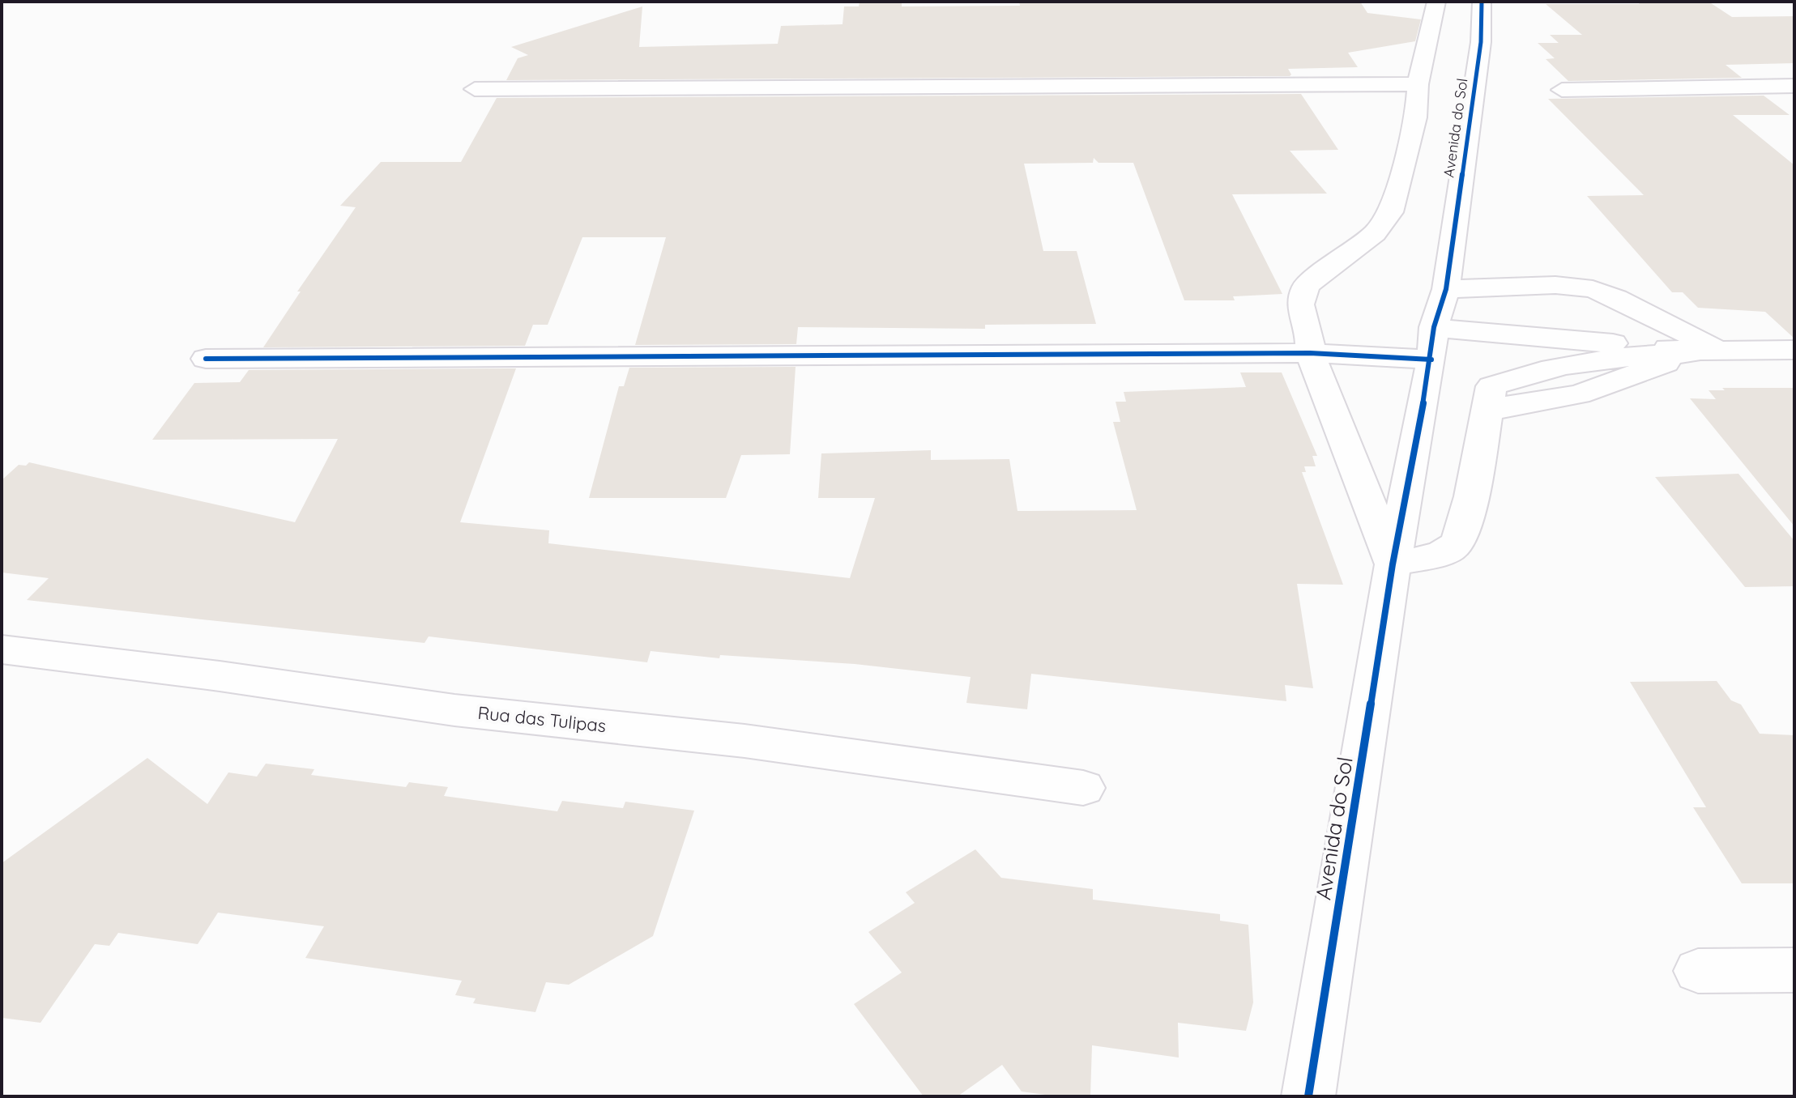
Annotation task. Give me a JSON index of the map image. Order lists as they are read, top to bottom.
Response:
{
  "streets": {
    "street": ["Avenida do Sol", "Rua das Tulipas"]
  }
}
